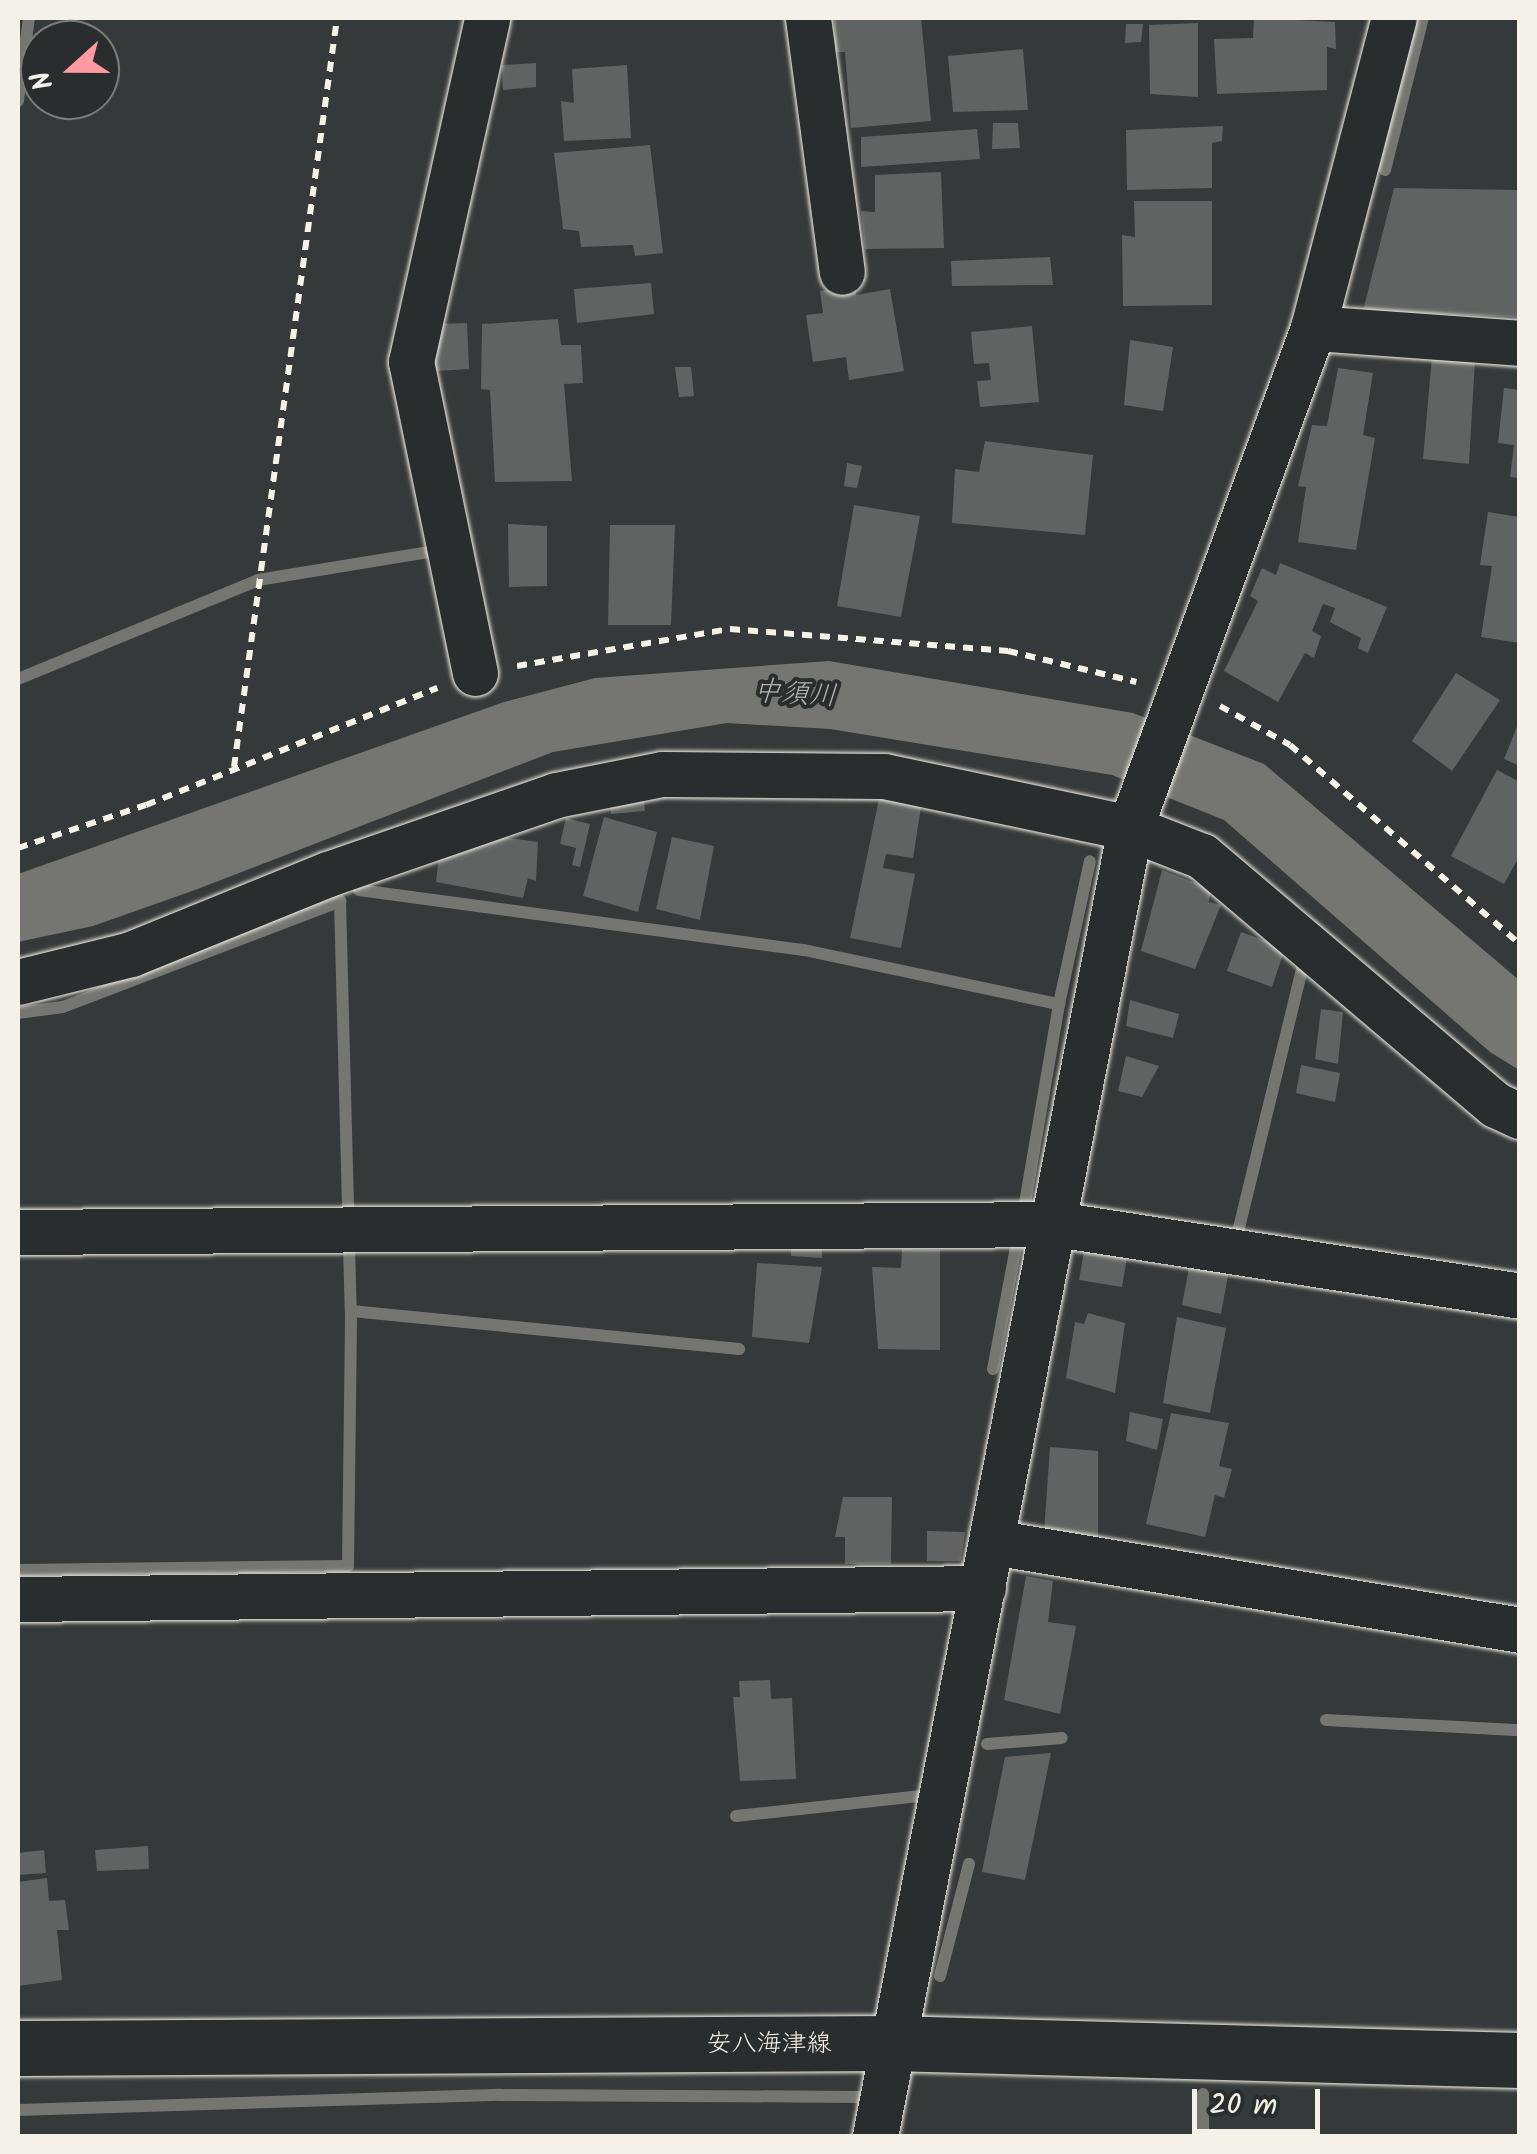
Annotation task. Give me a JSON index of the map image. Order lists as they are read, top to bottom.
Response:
{
  "streets": {
    "main road": ["安八海津線"]
  },
  "water": ["中須川"],
  "scale_bar": "20 m",
  "north": "left"
}
